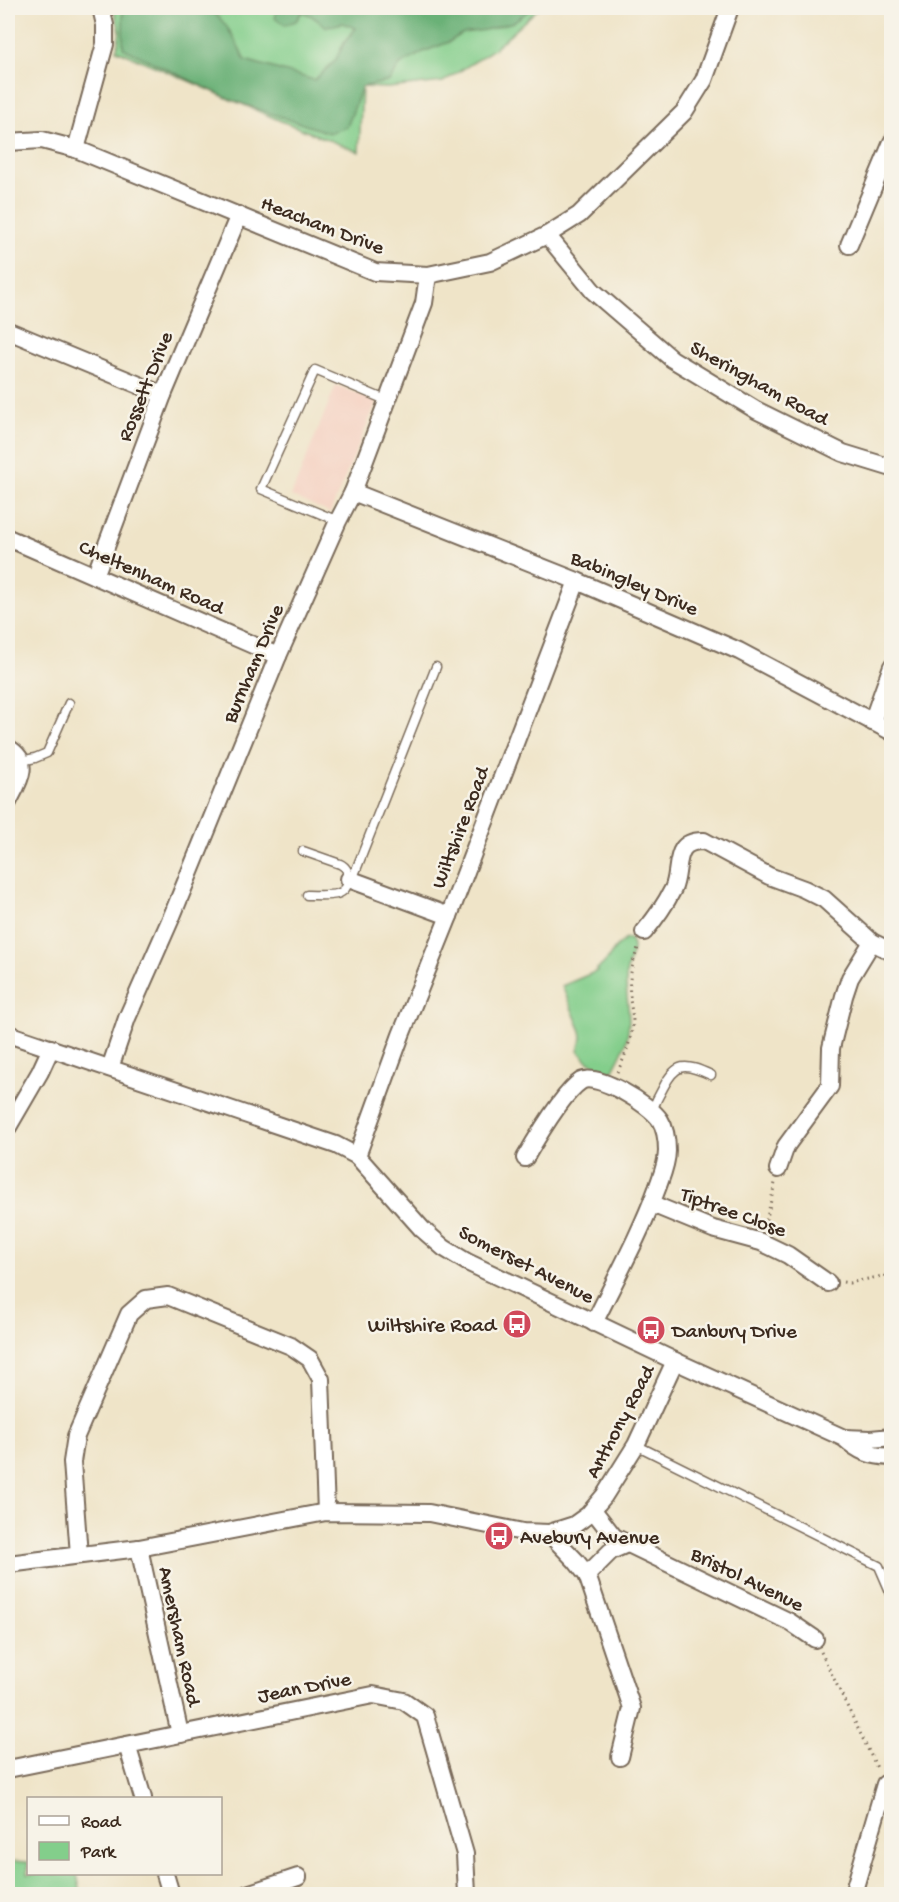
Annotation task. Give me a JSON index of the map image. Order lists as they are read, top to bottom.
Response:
{
  "streets": {
    "street": [
      "Heacham Drive",
      "Sheringham Road",
      "Rossett Drive",
      "Cheltenham Road",
      "Babingley Drive",
      "Burnham Drive",
      "Wiltshire Road",
      "Tiptree Close",
      "Somerset Avenue",
      "Anthony Road",
      "Bristol Avenue",
      "Amersham Road",
      "Jean Drive"
    ]
  },
  "crossings": [
    ["Heacham Drive", "Sheringham Road"],
    ["Heacham Drive", "Rossett Drive"],
    ["Heacham Drive", "Burnham Drive"],
    ["Rossett Drive", "Cheltenham Road"],
    ["Cheltenham Road", "Burnham Drive"],
    ["Babingley Drive", "Burnham Drive"],
    ["Babingley Drive", "Wiltshire Road"],
    ["Burnham Drive", "Somerset Avenue"],
    ["Wiltshire Road", "Somerset Avenue"],
    ["Somerset Avenue", "Anthony Road"],
    ["Anthony Road", "Bristol Avenue"],
    ["Amersham Road", "Jean Drive"]
  ],
  "places": {
    "bus stop": ["Wiltshire Road", "Danbury Drive", "Avebury Avenue"]
  },
  "legend": ["Road", "Park"]
}
